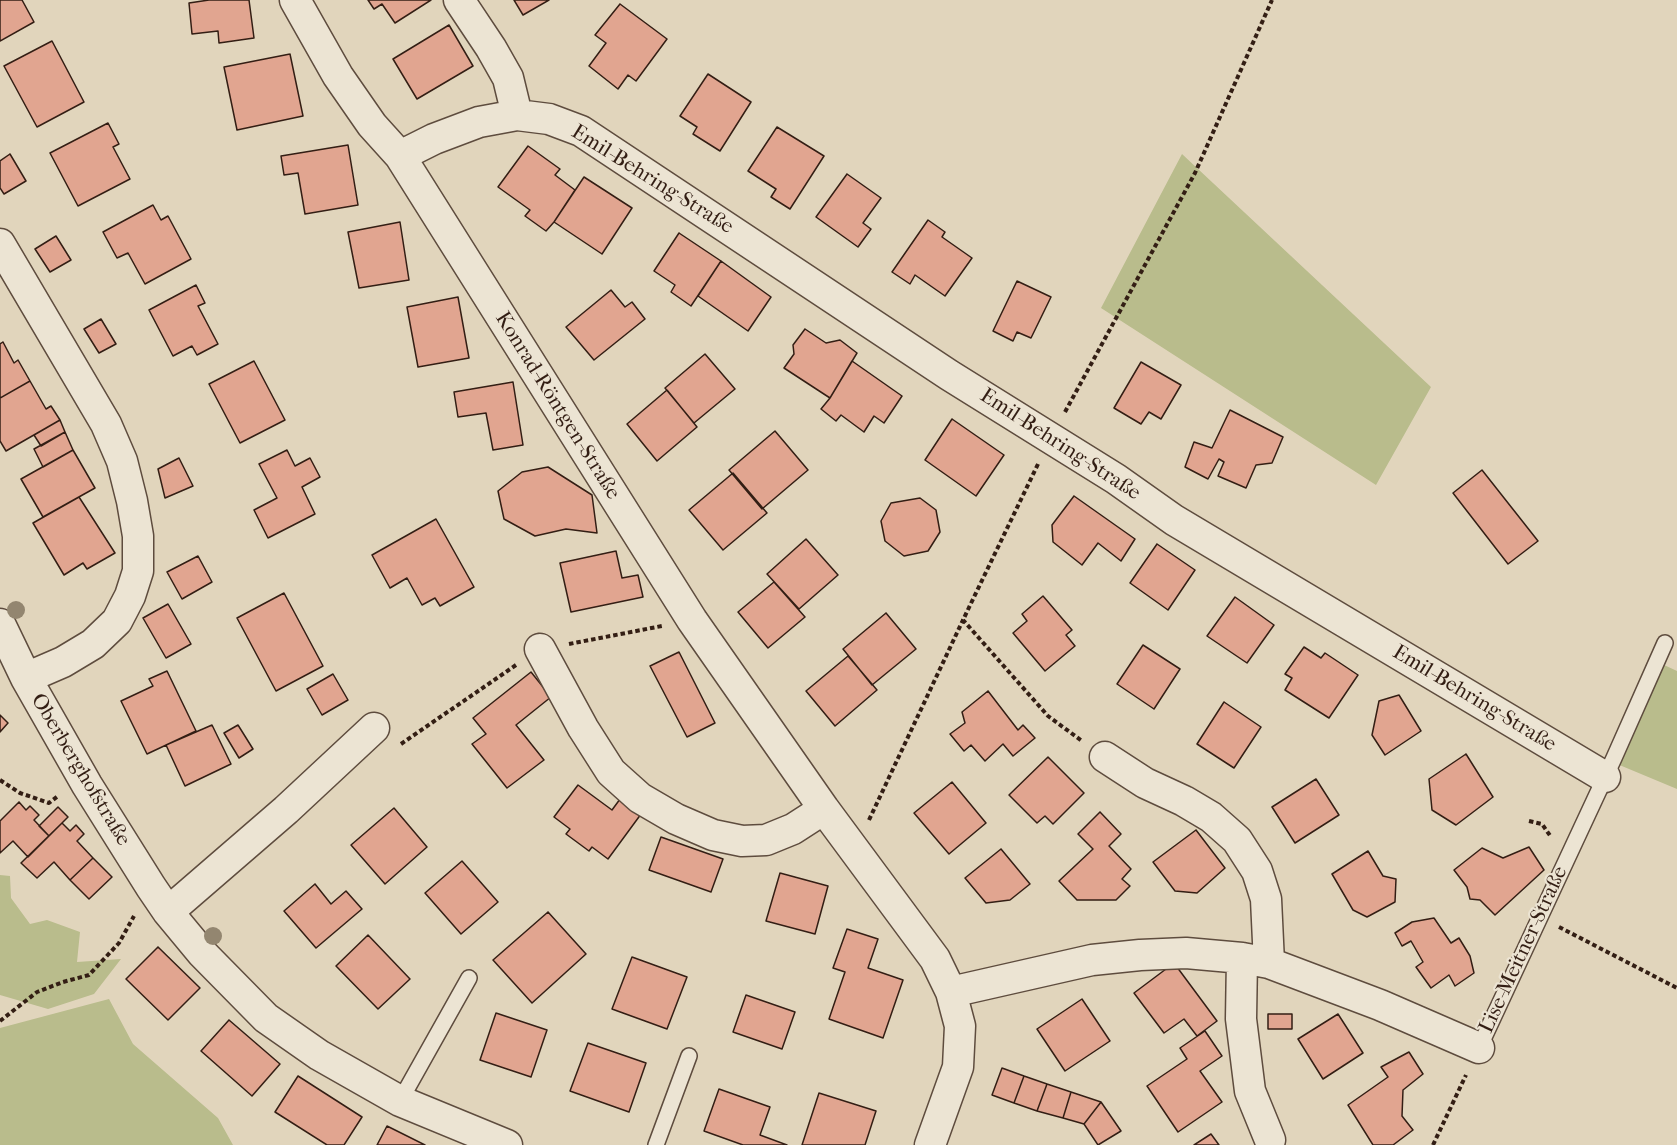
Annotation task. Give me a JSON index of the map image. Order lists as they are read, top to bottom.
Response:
{
  "streets": {
    "street": [
      "Emil-Behring-Straße",
      "Konrad-Röntgen-Straße",
      "Oberberghofstraße",
      "Lise-Meitner-Straße"
    ]
  },
  "crossings": [
    ["Emil-Behring-Straße", "Konrad-Röntgen-Straße"],
    ["Emil-Behring-Straße", "Lise-Meitner-Straße"],
    ["Konrad-Röntgen-Straße", "Lise-Meitner-Straße"]
  ]
}
